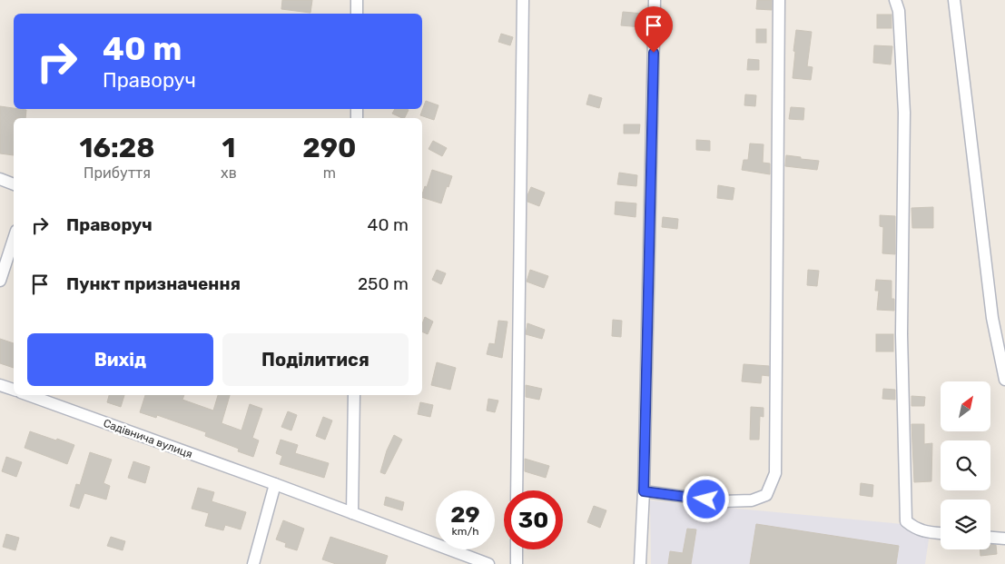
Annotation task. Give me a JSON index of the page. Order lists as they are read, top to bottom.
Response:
{
  "streets": {
    "street": ["Садівнича вулиця"]
  },
  "north": "top right",
  "page": {
    "turn": ["40 m", "Праворуч"],
    "eta": [
      "16:28",
      "Прибуття",
      "1",
      "хв",
      "290",
      "m"
    ],
    "list": [
      {
        "name": "Праворуч",
        "value": "40 m"
      },
      {
        "name": "Пункт призначення",
        "value": "250 m"
      }
    ],
    "buttons": ["Вихід", "Поділитися"],
    "speed": "29 km/h",
    "limit": "30"
  }
}
